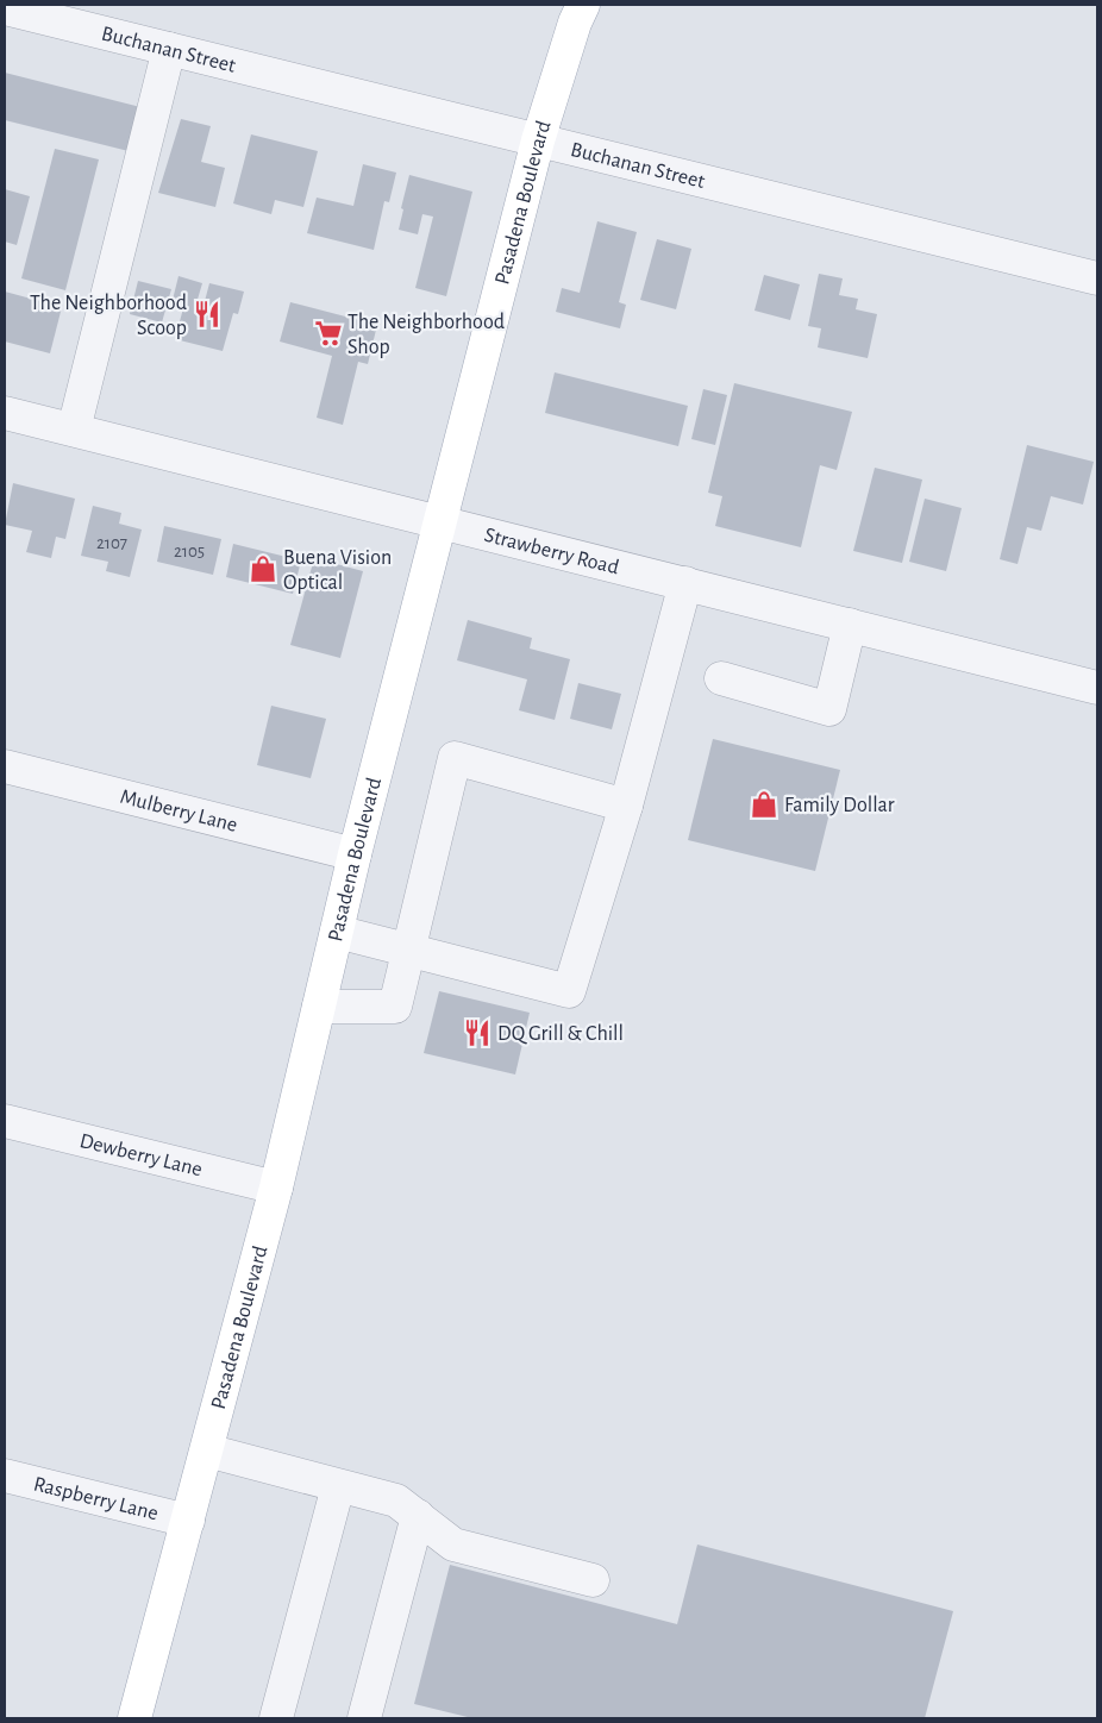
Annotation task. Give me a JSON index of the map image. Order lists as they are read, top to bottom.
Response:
{
  "streets": {
    "main road": ["Pasadena Boulevard"],
    "street": [
      "Buchanan Street",
      "Strawberry Road",
      "Mulberry Lane",
      "Dewberry Lane",
      "Raspberry Lane"
    ]
  },
  "crossings": [
    ["Buchanan Street", "Pasadena Boulevard"],
    ["Pasadena Boulevard", "Strawberry Road"],
    ["Pasadena Boulevard", "Mulberry Lane"],
    ["Pasadena Boulevard", "Dewberry Lane"],
    ["Pasadena Boulevard", "Raspberry Lane"]
  ],
  "places": {
    "restaurant": ["The Neighborhood Scoop", "DQ Grill & Chill"],
    "supermarket": ["The Neighborhood Shop"],
    "shop": ["Buena Vision Optical", "Family Dollar"]
  },
  "house_numbers": ["2107", "2105"]
}
